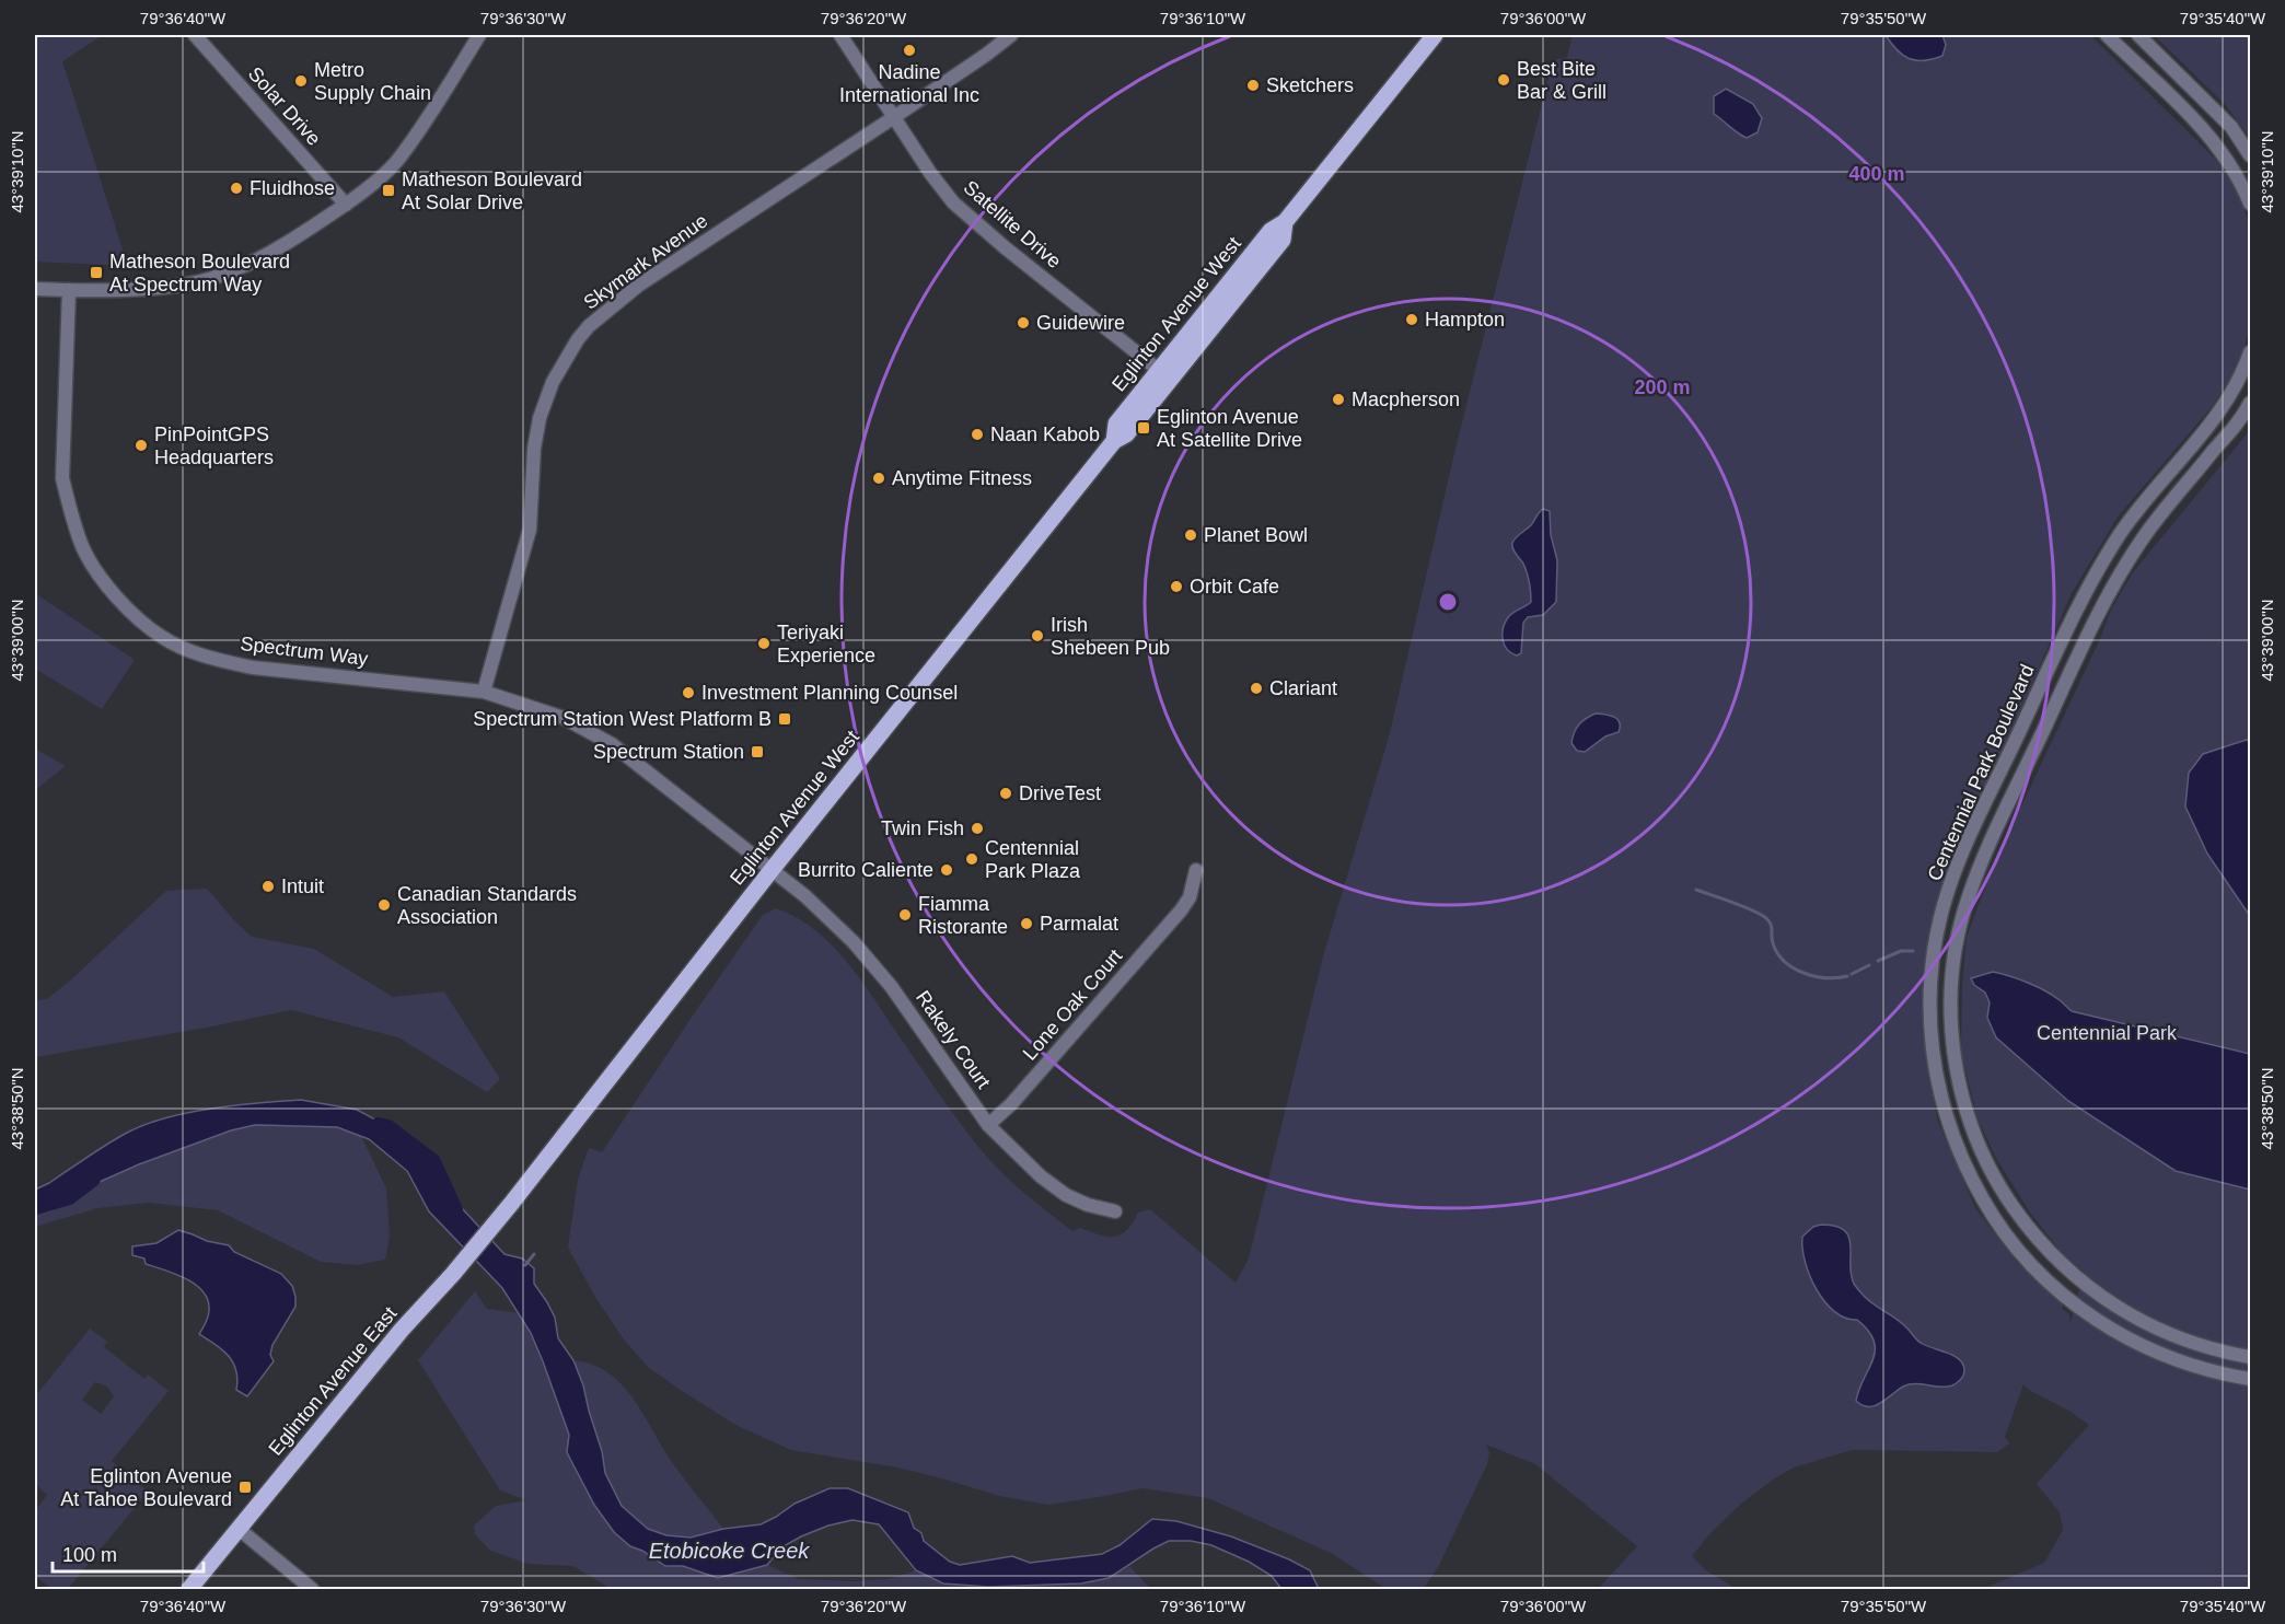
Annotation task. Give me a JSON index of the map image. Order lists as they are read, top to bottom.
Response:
{
  "streets": {
    "main road": ["Eglinton Avenue West", "Eglinton Avenue East"],
    "street": [
      "Solar Drive",
      "Satellite Drive",
      "Skymark Avenue",
      "Spectrum Way",
      "Centennial Park Boulevard",
      "Lone Oak Court",
      "Rakely Court"
    ]
  },
  "crossings": [
    ["Satellite Drive", "Skymark Avenue"],
    ["Satellite Drive", "Eglinton Avenue West"],
    ["Skymark Avenue", "Spectrum Way"],
    ["Eglinton Avenue West", "Spectrum Way"],
    ["Eglinton Avenue West", "Rakely Court"],
    ["Eglinton Avenue West", "Eglinton Avenue East"],
    ["Spectrum Way", "Rakely Court"],
    ["Lone Oak Court", "Rakely Court"]
  ],
  "water": ["Etobicoke Creek"],
  "parks": ["Centennial Park"],
  "places": {
    "other": [
      "Nadine International Inc",
      "Best Bite Bar & Grill",
      "Metro Supply Chain",
      "Sketchers",
      "Fluidhose",
      "Hampton",
      "Guidewire",
      "Macpherson",
      "Naan Kabob",
      "PinPointGPS Headquarters",
      "Anytime Fitness",
      "Planet Bowl",
      "Orbit Cafe",
      "Irish Shebeen Pub",
      "Teriyaki Experience",
      "Clariant",
      "Investment Planning Counsel",
      "DriveTest",
      "Twin Fish",
      "Centennial Park Plaza",
      "Burrito Caliente",
      "Intuit",
      "Canadian Standards Association",
      "Fiamma Ristorante",
      "Parmalat"
    ],
    "transit": [
      "Matheson Boulevard At Solar Drive",
      "Matheson Boulevard At Spectrum Way",
      "Eglinton Avenue At Satellite Drive",
      "Spectrum Station West Platform B",
      "Spectrum Station",
      "Eglinton Avenue At Tahoe Boulevard"
    ]
  },
  "scale_bar": "100 m",
  "coordinates": [
    "79°36'40\"W",
    "79°36'30\"W",
    "79°36'20\"W",
    "79°36'10\"W",
    "79°36'00\"W",
    "79°35'50\"W",
    "79°35'40\"W",
    "43°39'10\"N",
    "43°39'00\"N",
    "43°38'50\"N"
  ],
  "rings": ["400 m", "200 m"]
}
